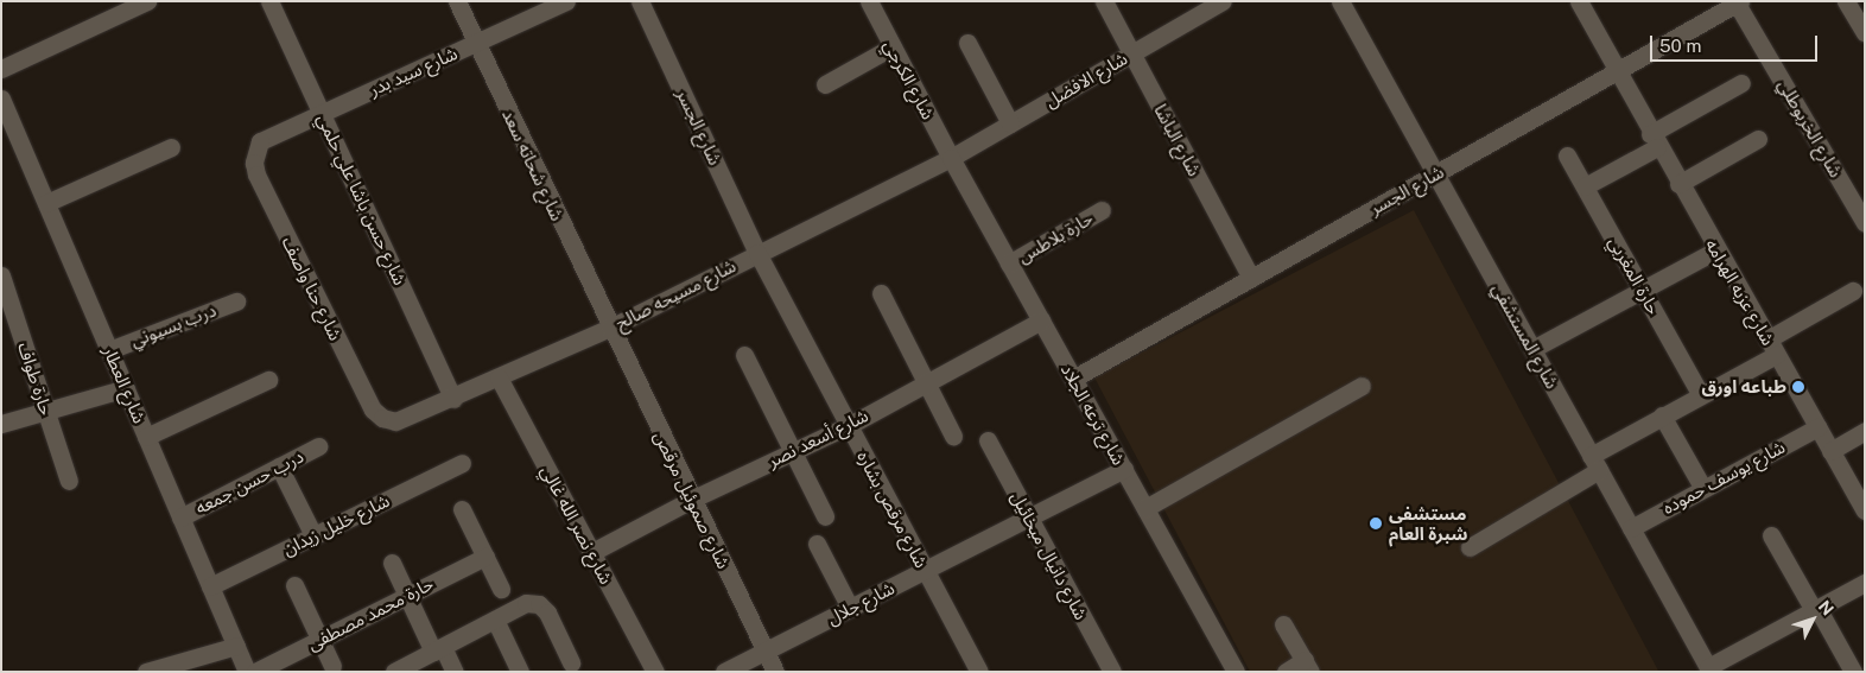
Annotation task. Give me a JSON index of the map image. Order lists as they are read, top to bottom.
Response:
{
  "streets": {
    "street": [
      "شارع سيد بدر",
      "شارع الكرجي",
      "شارع الافضل",
      "شارع الجسر",
      "شارع الخربوطلي",
      "شارع الباشا",
      "شارع شحاته سعد",
      "شارع حسن باشا علي حلمي",
      "حارة بلاطس",
      "حارة المغربي",
      "شارع حنا واصف",
      "شارع عزبه الهرامه",
      "شارع مسيحه صالح",
      "درب بسيوني",
      "شارع المستشفي",
      "حارة طواف",
      "شارع العطار",
      "شارع ترعه الجلاد",
      "شارع أسعد نصر",
      "شارع يوسف حموده",
      "درب حسن جمعه",
      "شارع صموئيل مرقص",
      "شارع مرقص بشاره",
      "شارع خليل زيدان",
      "شارع نصر الله غالي",
      "شارع دانيال ميخائيل",
      "شارع جلال",
      "حارة محمد مصطفى"
    ]
  },
  "crossings": [
    ["شارع سيد بدر", "شارع شحاته سعد"],
    ["شارع سيد بدر", "شارع حسن باشا علي حلمي"],
    ["شارع سيد بدر", "شارع حنا واصف"],
    ["شارع الكرجي", "شارع الافضل"],
    ["شارع الكرجي", "شارع مسيحه صالح"],
    ["شارع الكرجي", "شارع ترعه الجلاد"],
    ["شارع الافضل", "شارع الباشا"],
    ["شارع الافضل", "شارع مسيحه صالح"],
    ["شارع الافضل", "شارع ترعه الجلاد"],
    ["شارع الجسر", "شارع الخربوطلي"],
    ["شارع الجسر", "شارع الباشا"],
    ["شارع الجسر", "شارع عزبه الهرامه"],
    ["شارع الجسر", "شارع مسيحه صالح"],
    ["شارع الجسر", "شارع المستشفي"],
    ["شارع الجسر", "شارع ترعه الجلاد"],
    ["شارع الجسر", "شارع مرقص بشاره"],
    ["شارع شحاته سعد", "شارع مسيحه صالح"],
    ["شارع شحاته سعد", "شارع صموئيل مرقص"],
    ["شارع حسن باشا علي حلمي", "شارع مسيحه صالح"],
    ["حارة بلاطس", "شارع ترعه الجلاد"],
    ["شارع حنا واصف", "شارع مسيحه صالح"],
    ["شارع عزبه الهرامه", "شارع يوسف حموده"],
    ["شارع مسيحه صالح", "شارع ترعه الجلاد"],
    ["شارع مسيحه صالح", "شارع صموئيل مرقص"],
    ["شارع مسيحه صالح", "شارع مرقص بشاره"],
    ["شارع مسيحه صالح", "شارع نصر الله غالي"],
    ["درب بسيوني", "شارع العطار"],
    ["شارع المستشفي", "شارع يوسف حموده"],
    ["شارع العطار", "درب حسن جمعه"],
    ["شارع العطار", "شارع خليل زيدان"],
    ["شارع ترعه الجلاد", "شارع أسعد نصر"],
    ["شارع ترعه الجلاد", "شارع جلال"],
    ["شارع أسعد نصر", "شارع صموئيل مرقص"],
    ["شارع أسعد نصر", "شارع مرقص بشاره"],
    ["شارع أسعد نصر", "شارع نصر الله غالي"],
    ["شارع صموئيل مرقص", "شارع جلال"],
    ["شارع مرقص بشاره", "شارع جلال"],
    ["شارع دانيال ميخائيل", "شارع جلال"]
  ],
  "places": ["طباعه اورق", "مستشفى شبرة العام"],
  "scale_bar": "50 m",
  "north": "top right"
}
